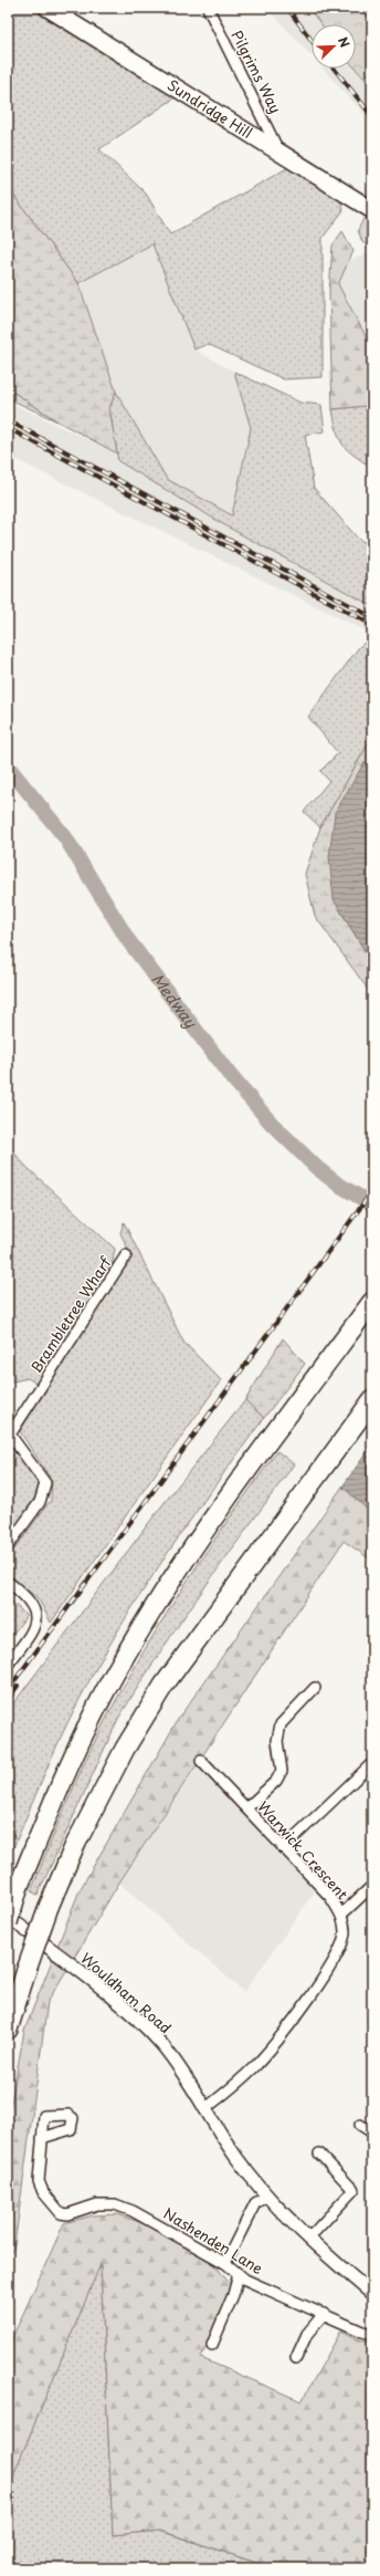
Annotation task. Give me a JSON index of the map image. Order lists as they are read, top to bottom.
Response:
{
  "streets": {
    "highway": ["Sundridge Hill"],
    "street": [
      "Pilgrims Way",
      "Brambletree Wharf",
      "Warwick Crescent",
      "Wouldham Road",
      "Nashenden Lane"
    ]
  },
  "crossings": [
    ["Pilgrims Way", "Sundridge Hill"],
    ["Warwick Crescent", "Wouldham Road"]
  ],
  "water": ["Medway"],
  "north": "top right"
}
